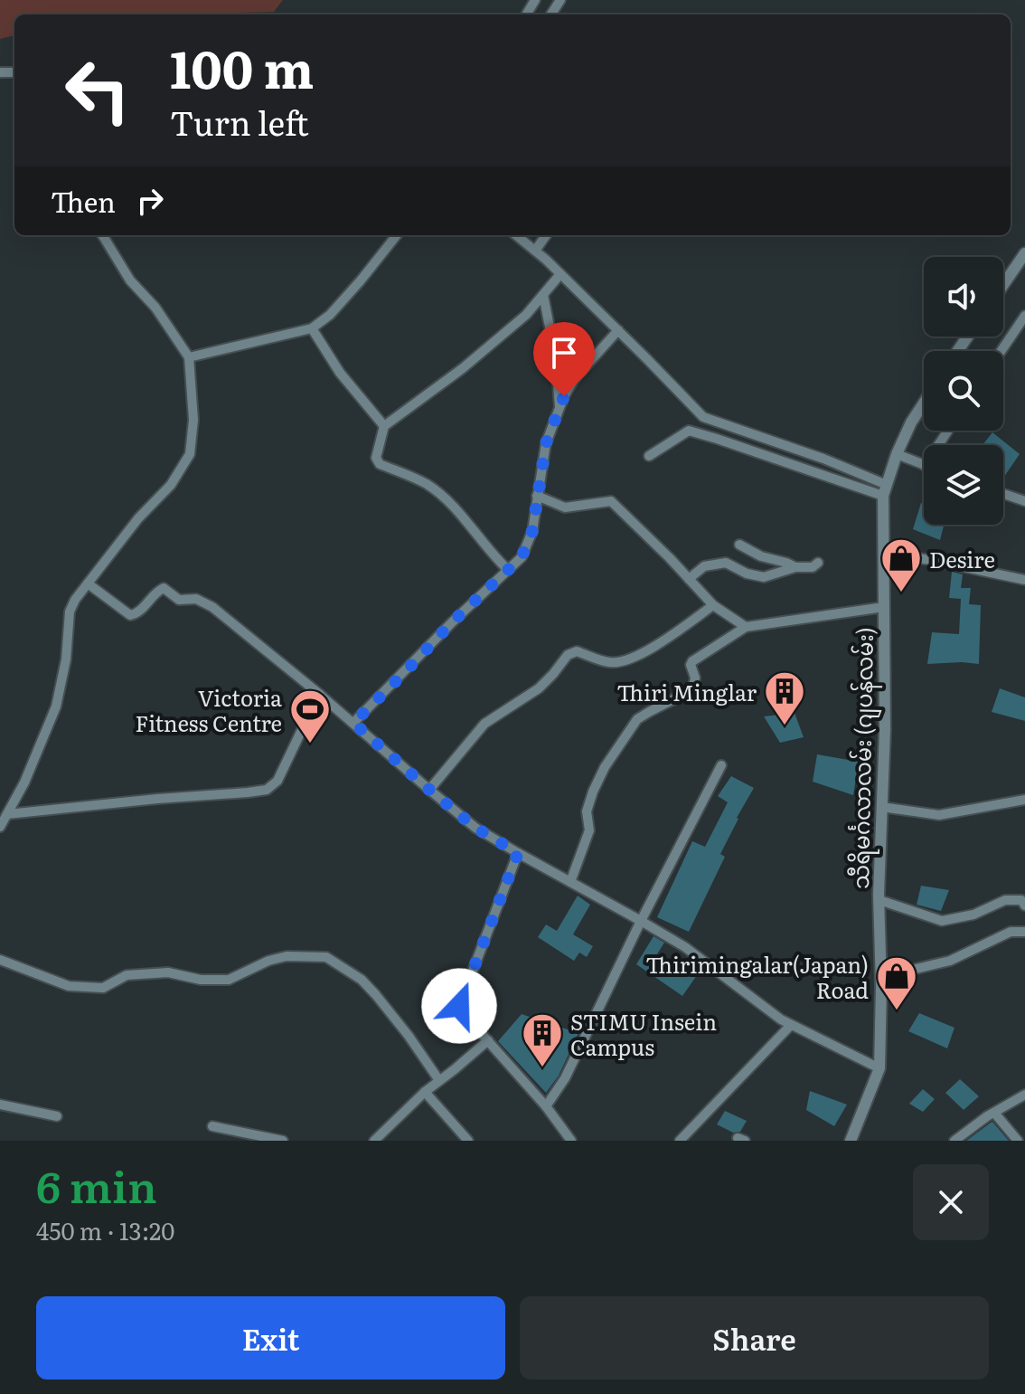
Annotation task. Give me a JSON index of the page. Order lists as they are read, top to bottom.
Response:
{
  "streets": {
    "street": ["သီရိမင်္ဂလာလမ်း (ဂျပန်လမ်း)"]
  },
  "places": {
    "shop": ["Desire", "Thirimingalar(Japan) Road"],
    "building": ["Thiri Minglar", "STIMU Insein Campus"],
    "sports": ["Victoria Fitness Centre"]
  },
  "page": {
    "turn": ["100 m", "Turn left"],
    "then": "Then",
    "heading": ["6 min", "450 m · 13:20"],
    "buttons": ["Exit", "Share"]
  }
}
